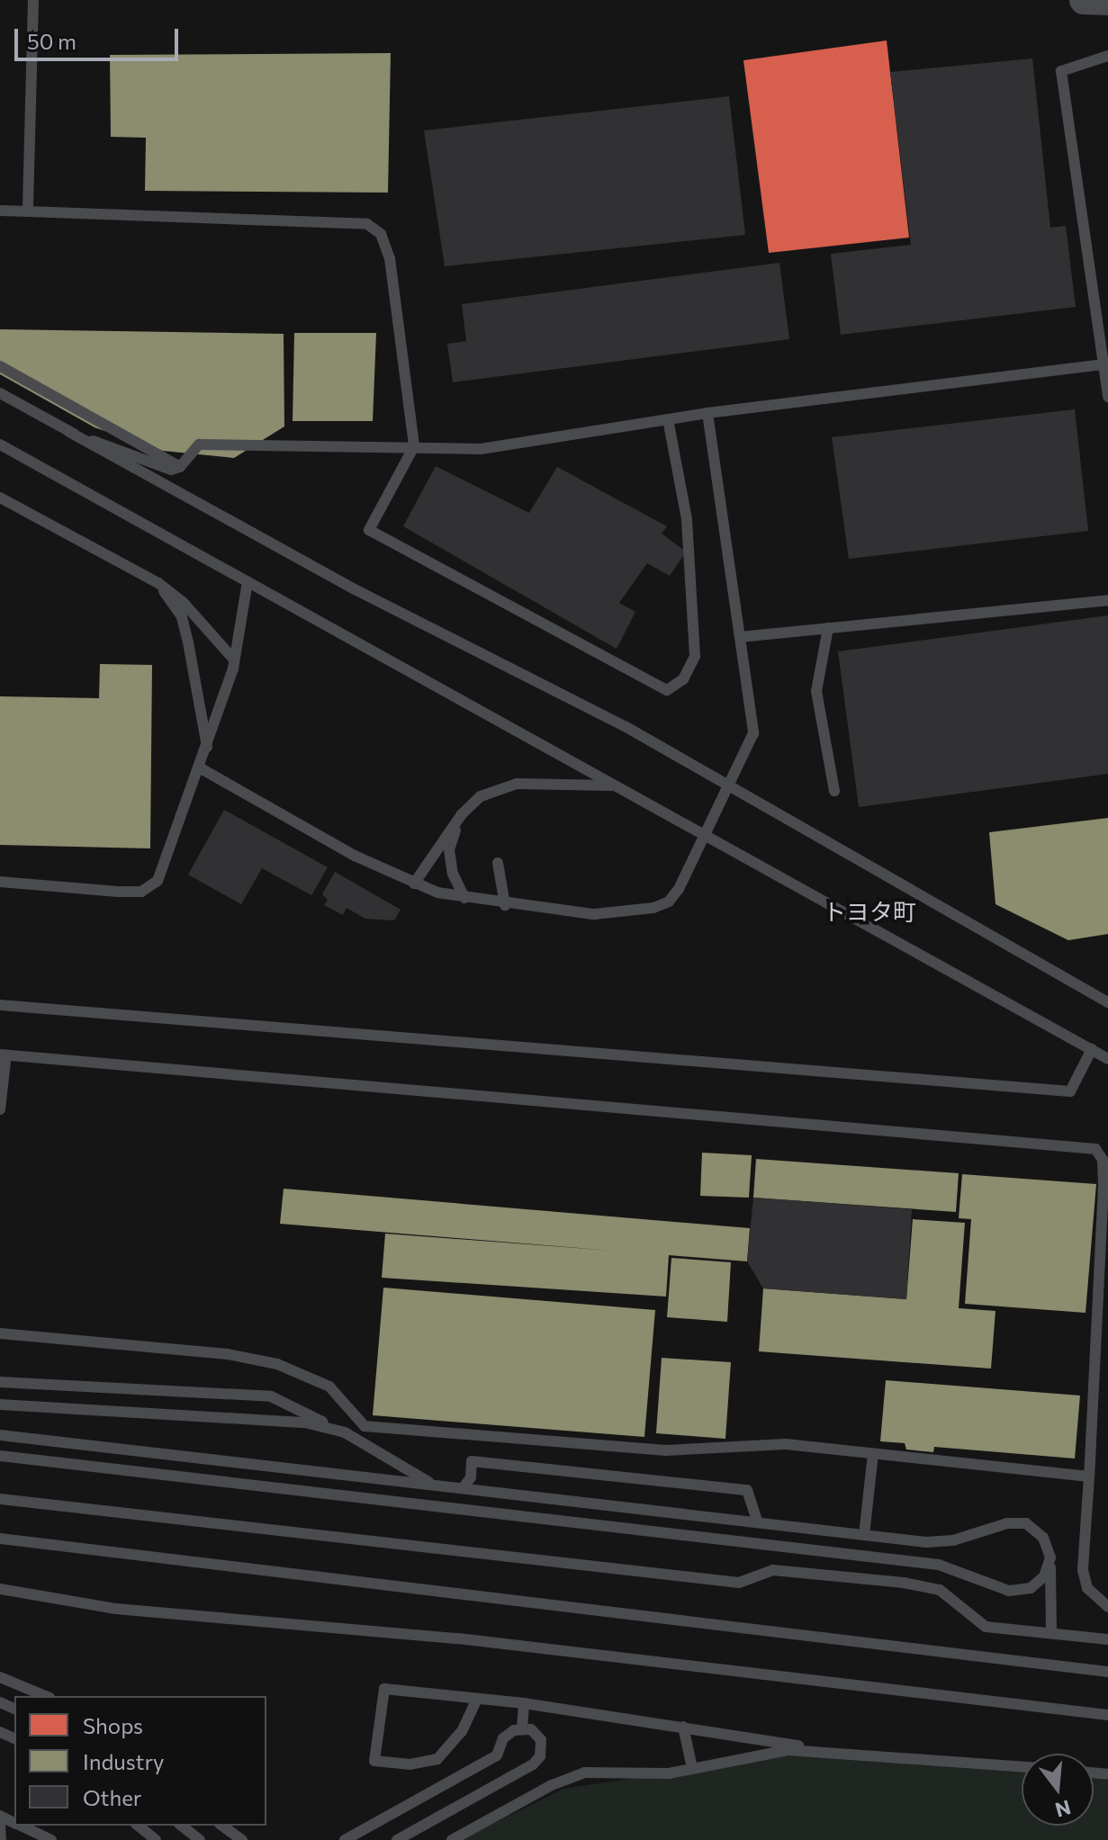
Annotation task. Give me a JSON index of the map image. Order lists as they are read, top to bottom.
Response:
{
  "districts": ["トヨタ町"],
  "legend": ["Shops", "Industry", "Other"],
  "scale_bar": "50 m",
  "north": "bottom"
}
